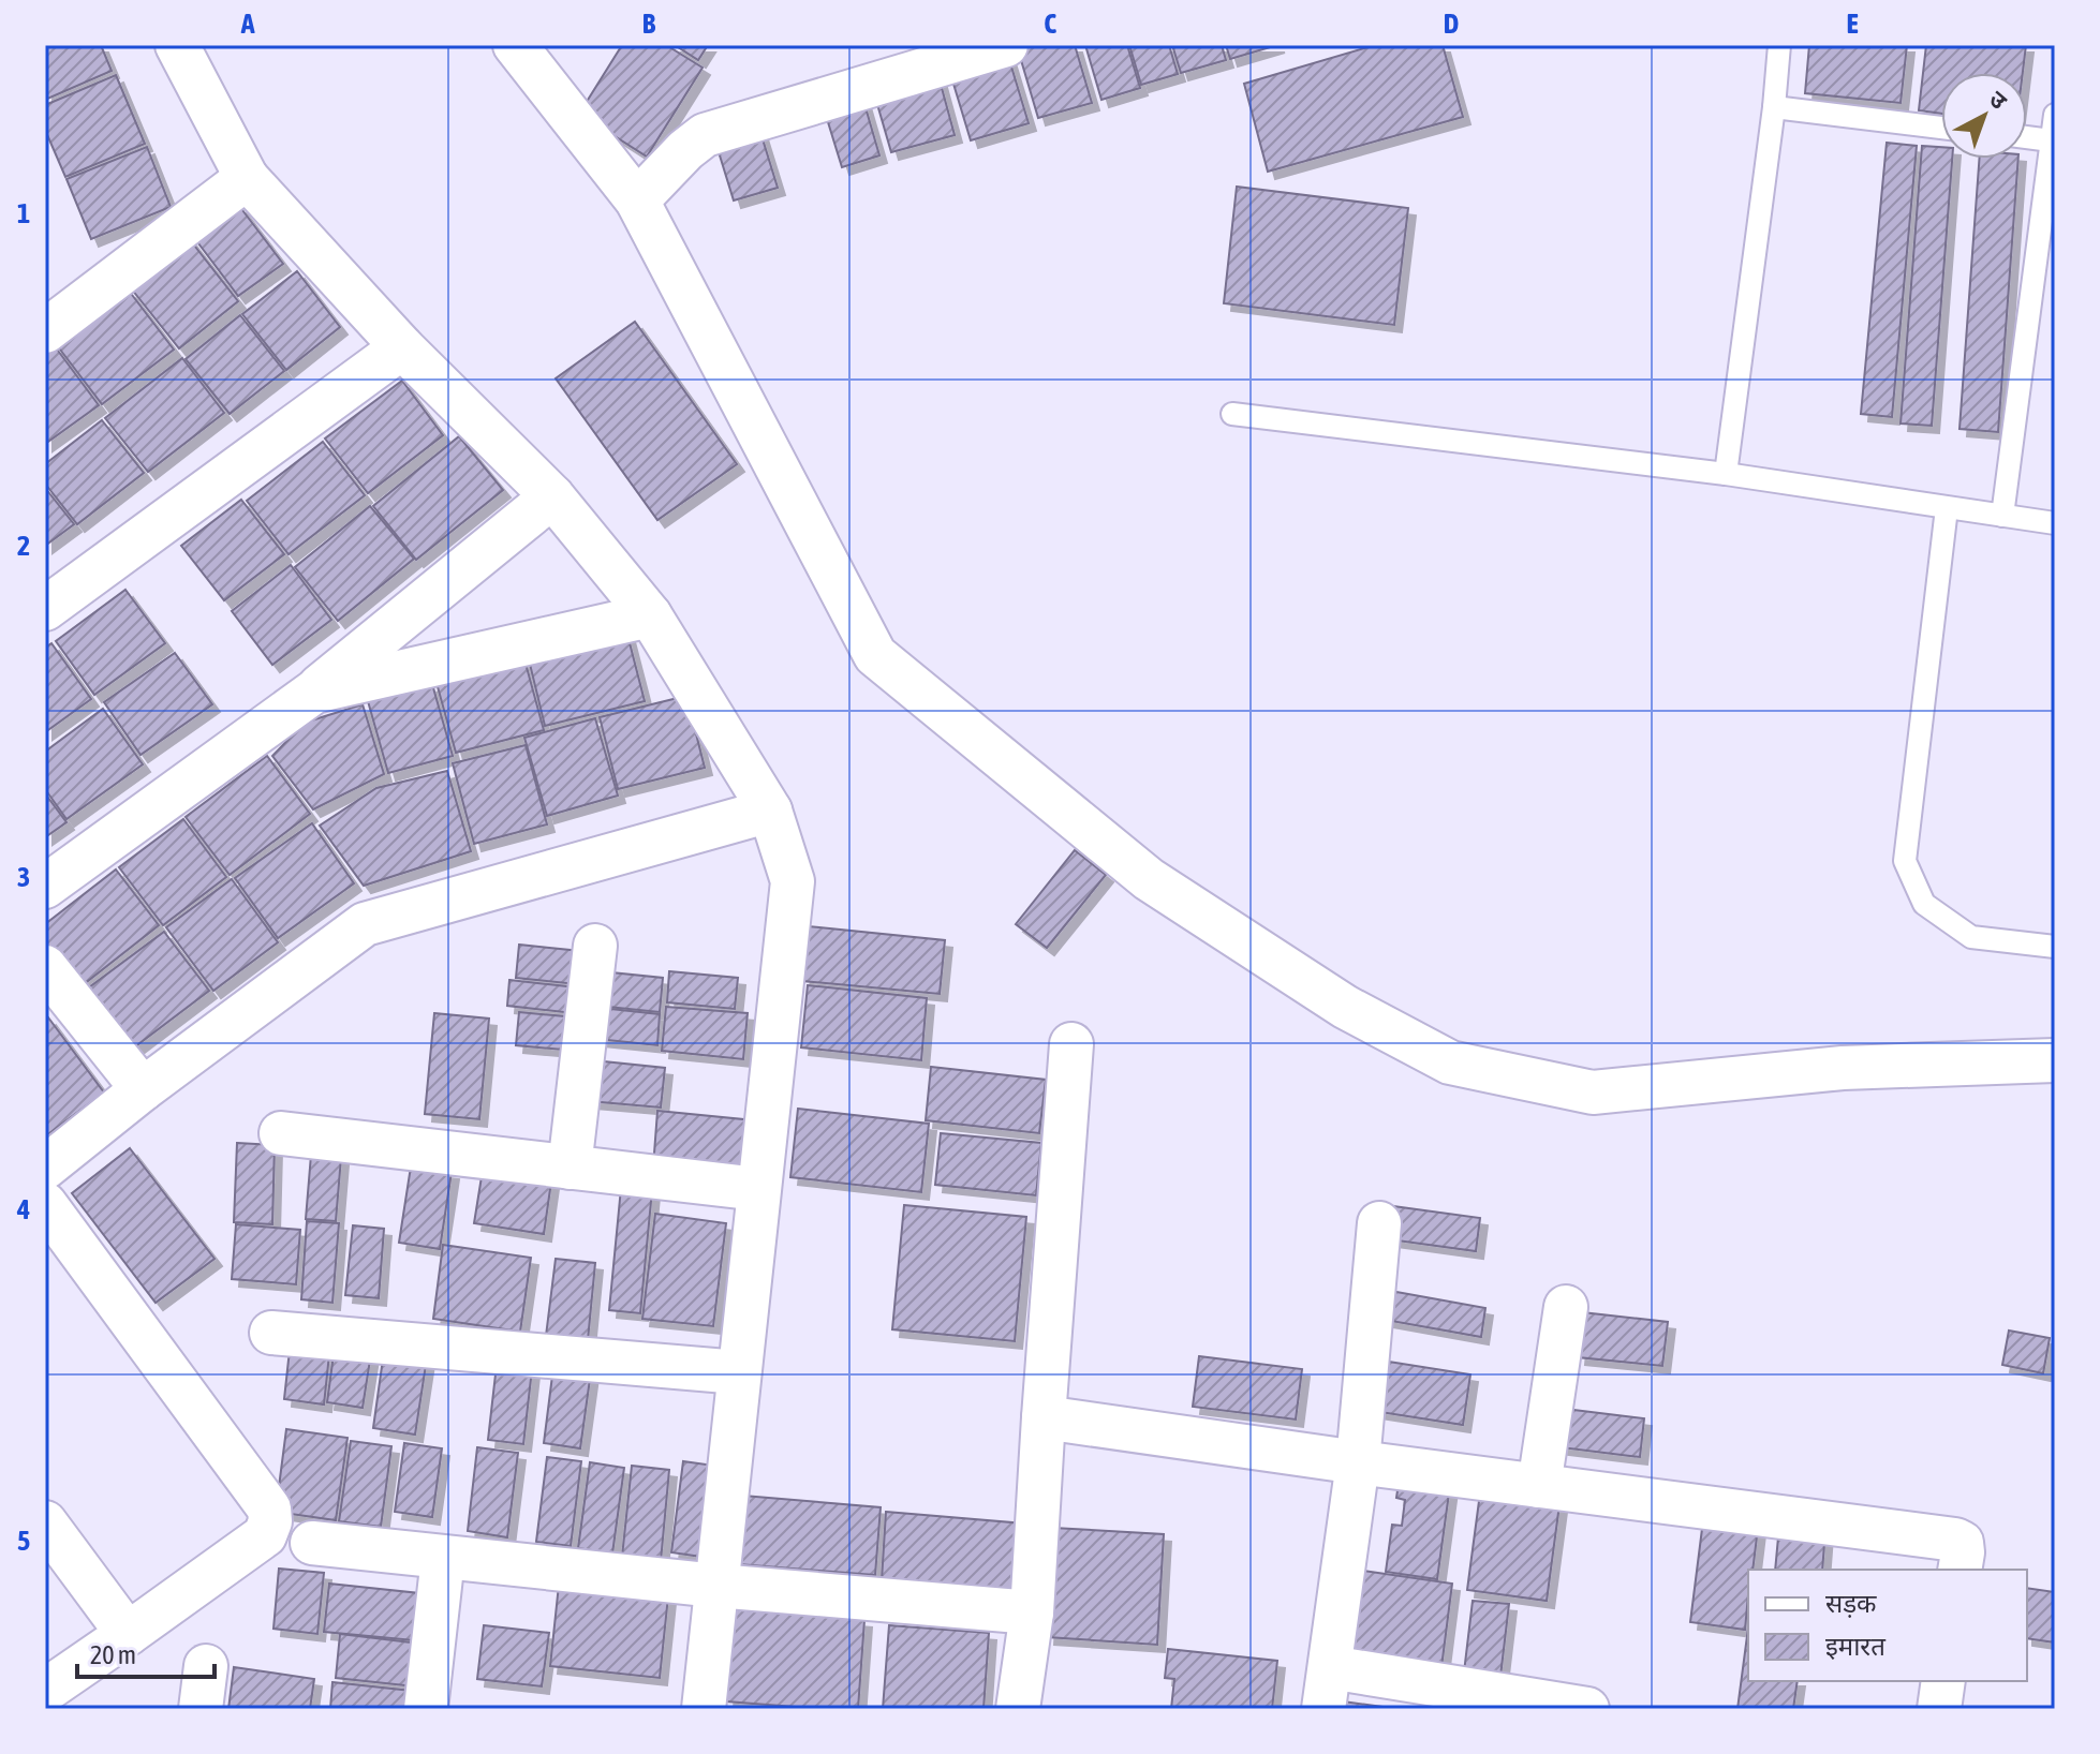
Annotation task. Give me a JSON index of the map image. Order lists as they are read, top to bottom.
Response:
{
  "legend": ["सड़क", "इमारत"],
  "scale_bar": "20 m",
  "north": "top right",
  "grid": {
    "columns": [
      "A",
      "B",
      "C",
      "D",
      "E"
    ],
    "rows": [
      "1",
      "2",
      "3",
      "4",
      "5"
    ]
  }
}
